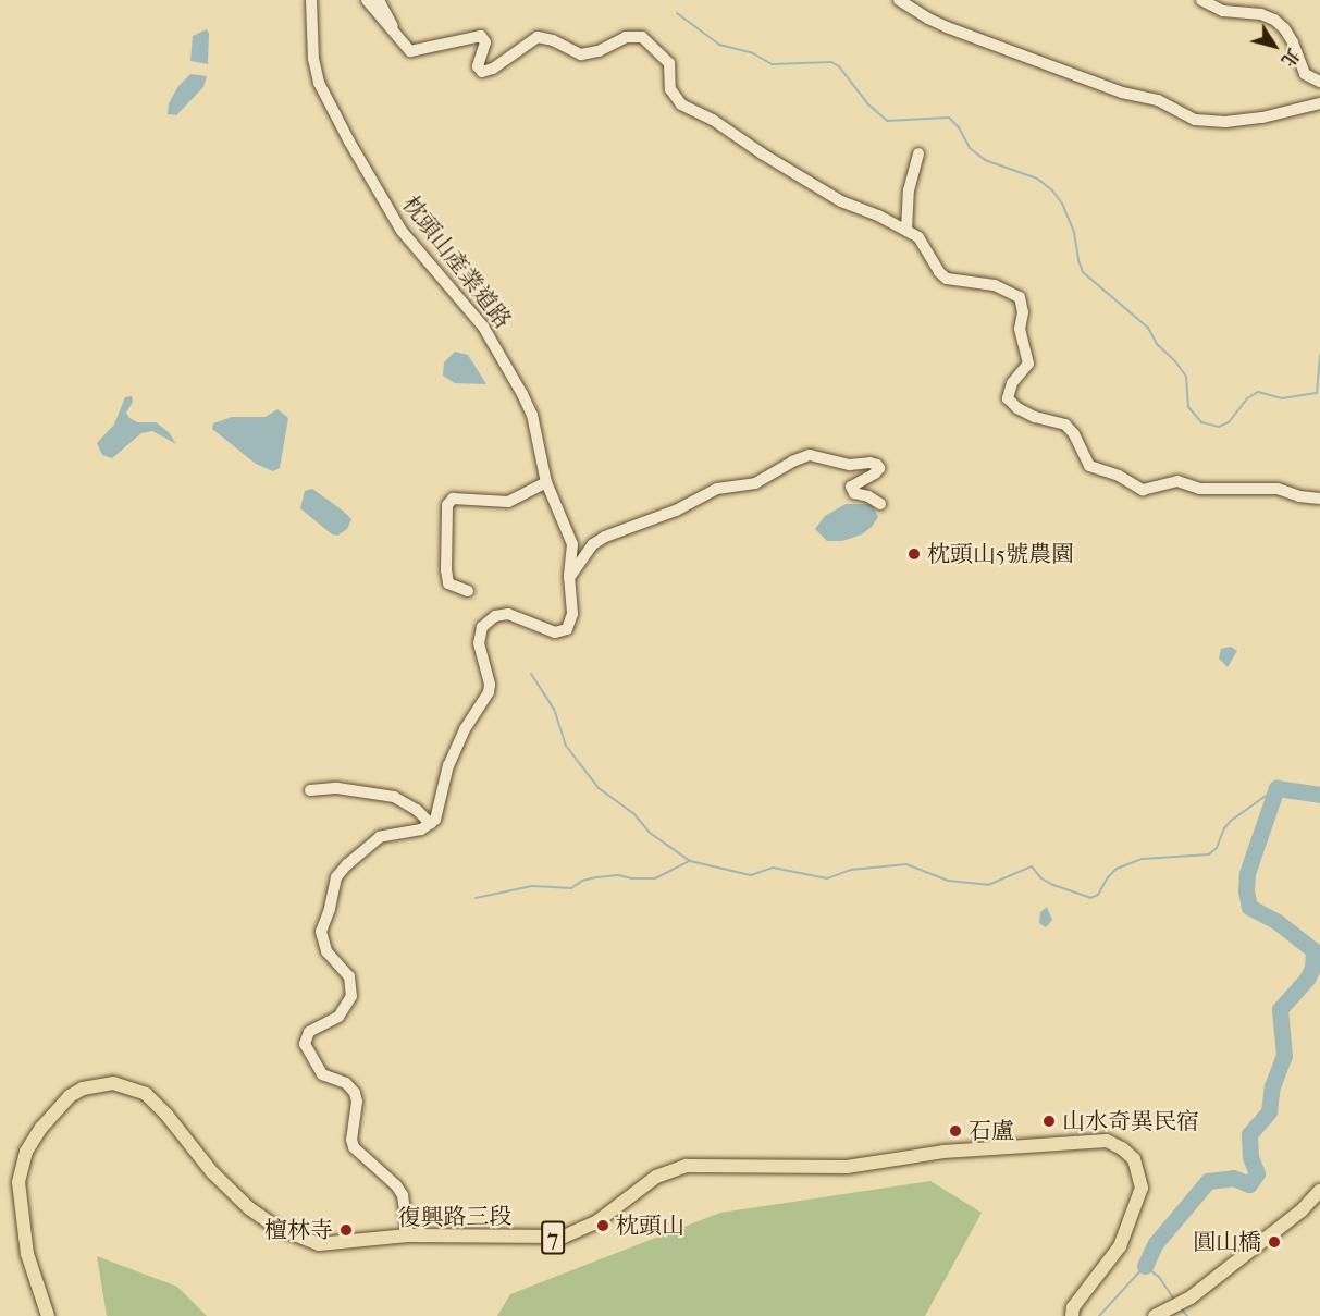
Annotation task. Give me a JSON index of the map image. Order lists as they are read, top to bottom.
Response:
{
  "streets": {
    "main road": ["復興路三段", "7"],
    "street": ["枕頭山產業道路"]
  },
  "places": [
    "枕頭山5號農園",
    "山水奇異民宿",
    "石盧",
    "枕頭山",
    "檀林寺",
    "圓山橋"
  ],
  "north": "bottom right"
}
